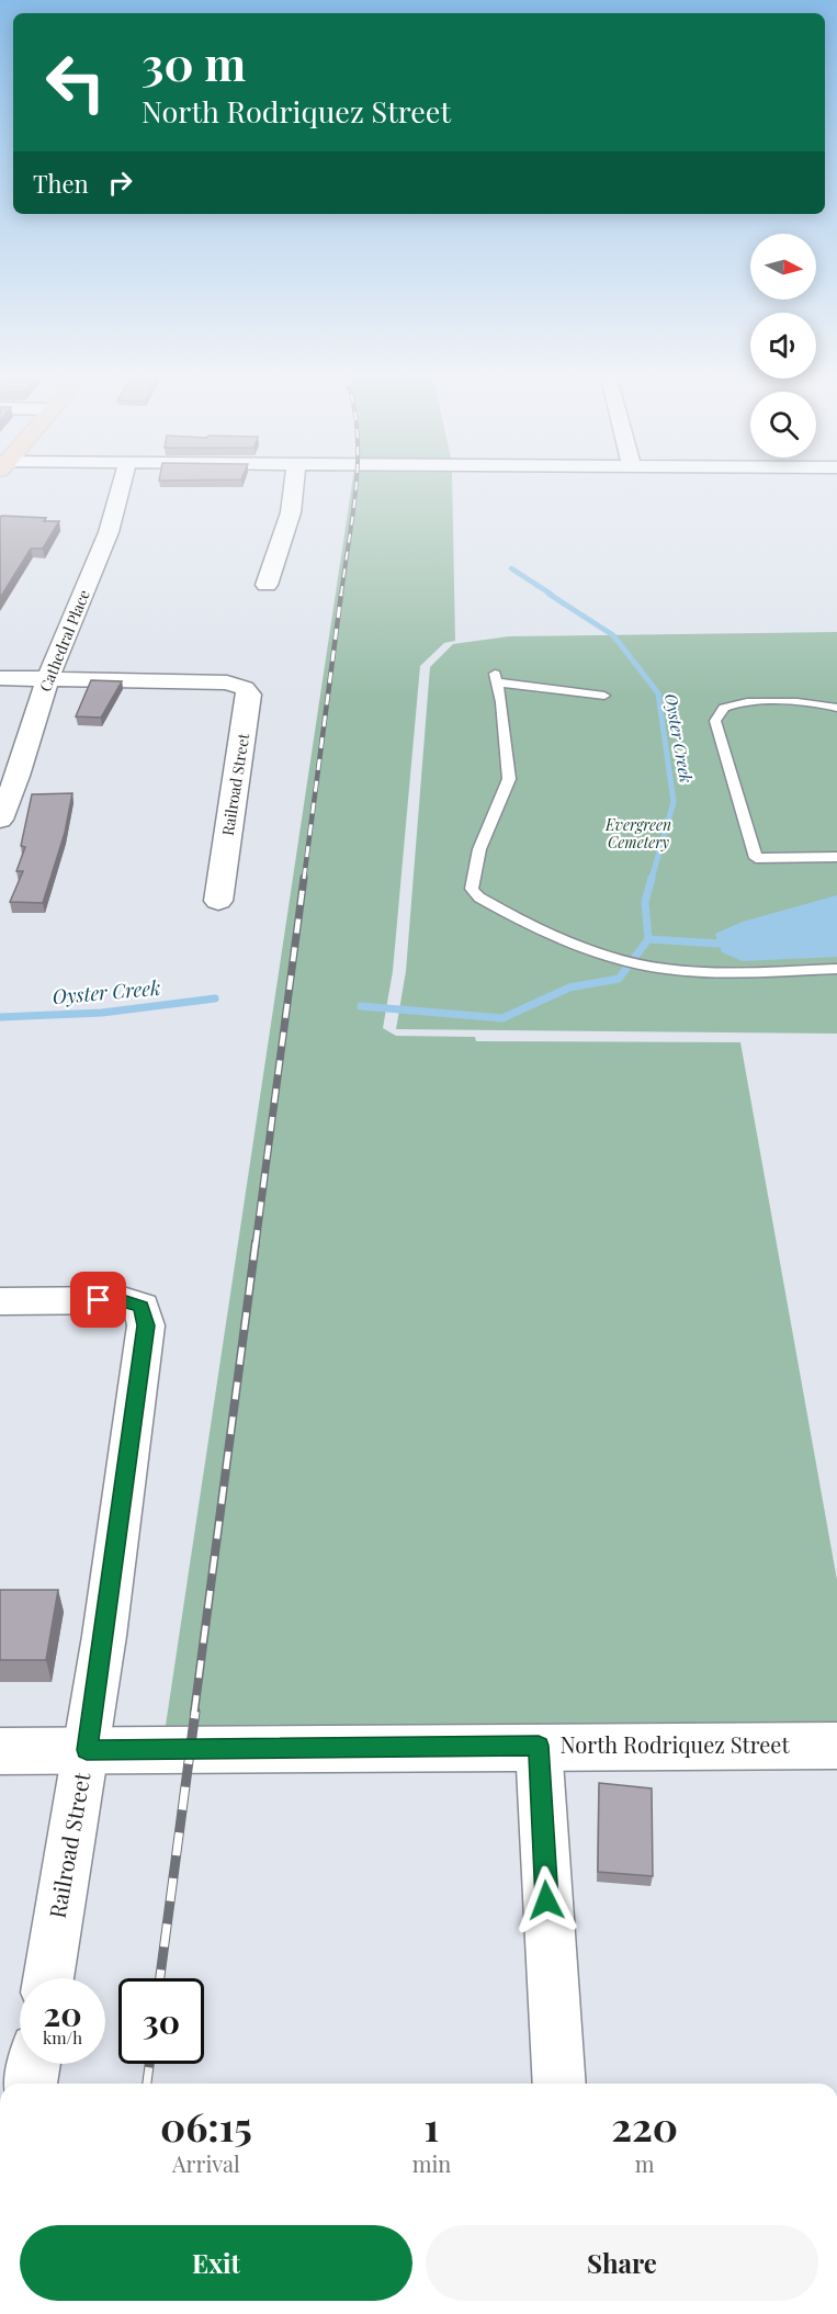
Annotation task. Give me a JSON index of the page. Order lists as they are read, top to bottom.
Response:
{
  "streets": {
    "street": ["Cathedral Place", "Railroad Street", "North Rodriquez Street"]
  },
  "crossings": [
    ["Cathedral Place", "Railroad Street"],
    ["Railroad Street", "North Rodriquez Street"]
  ],
  "water": ["Oyster Creek"],
  "parks": ["Evergreen Cemetery"],
  "north": "right",
  "page": {
    "turn": ["30 m", "North Rodriquez Street"],
    "then": "Then",
    "speed": "20 km/h",
    "limit": "30",
    "eta": [
      "06:15",
      "Arrival",
      "1",
      "min",
      "220",
      "m"
    ],
    "buttons": ["Exit", "Share"]
  }
}
